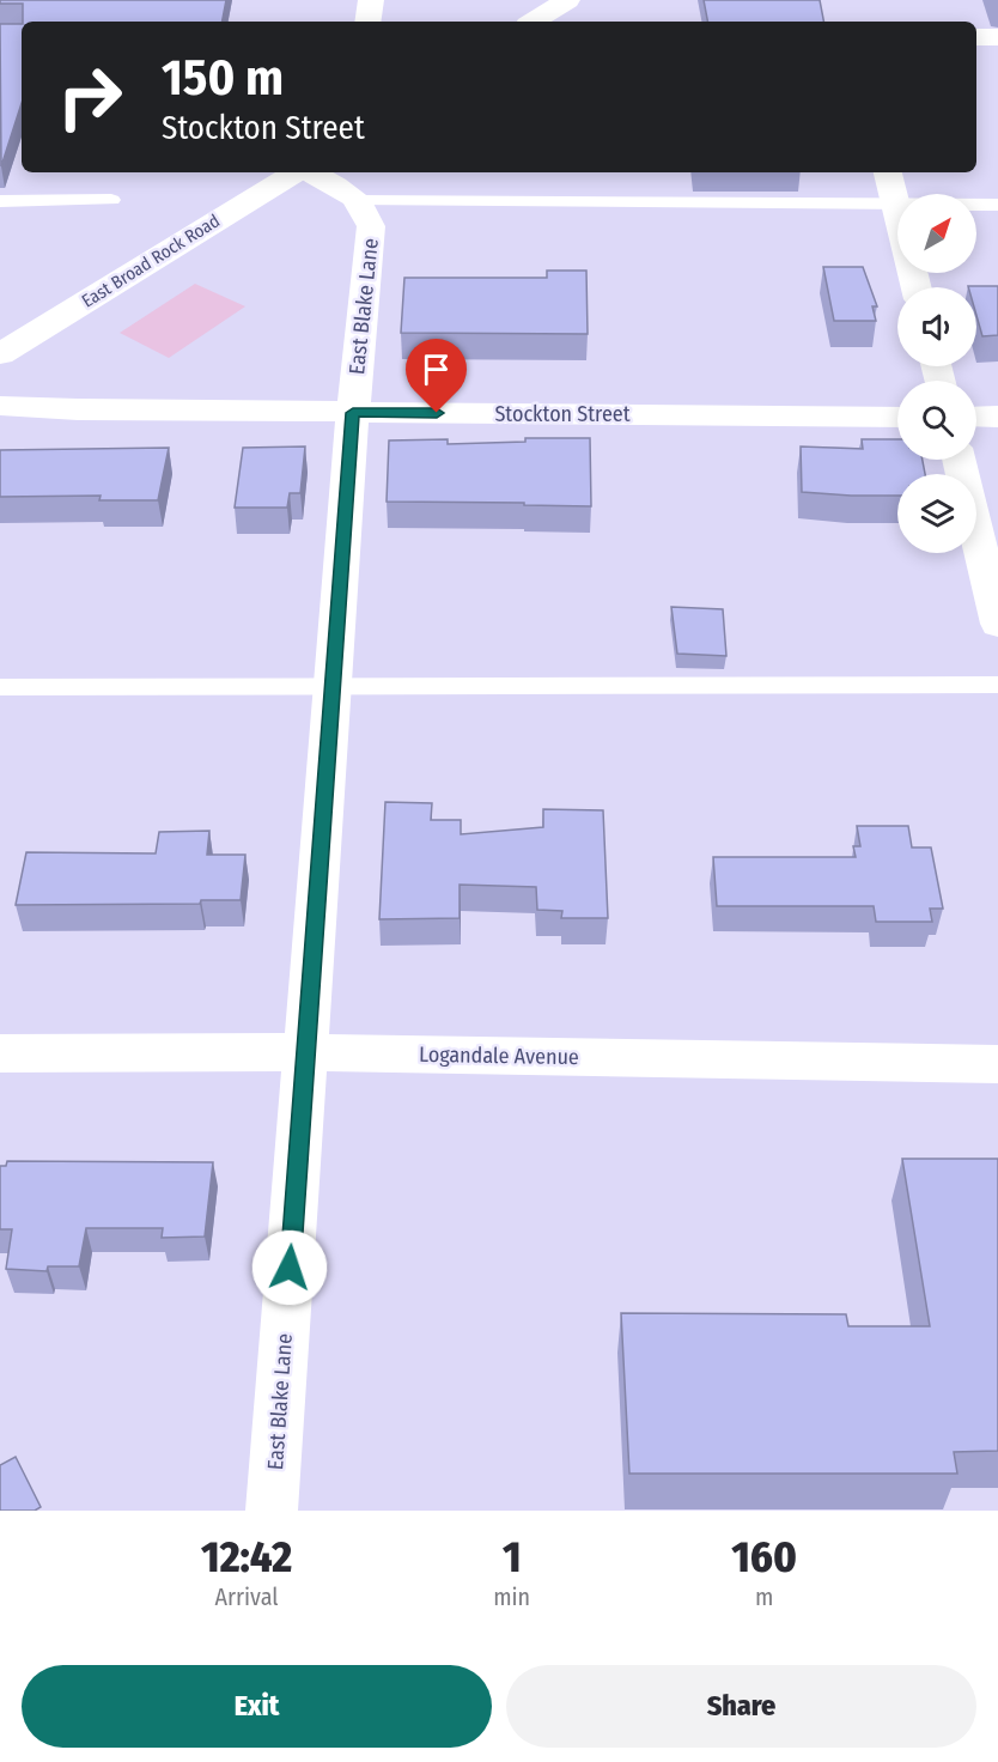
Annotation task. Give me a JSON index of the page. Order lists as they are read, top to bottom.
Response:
{
  "streets": {
    "street": [
      "East Broad Rock Road",
      "East Blake Lane",
      "Stockton Street",
      "Logandale Avenue"
    ]
  },
  "crossings": [
    ["East Blake Lane", "Stockton Street"],
    ["East Blake Lane", "Logandale Avenue"]
  ],
  "north": "top right",
  "page": {
    "turn": ["150 m", "Stockton Street"],
    "eta": [
      "12:42",
      "Arrival",
      "1",
      "min",
      "160",
      "m"
    ],
    "buttons": ["Exit", "Share"]
  }
}
